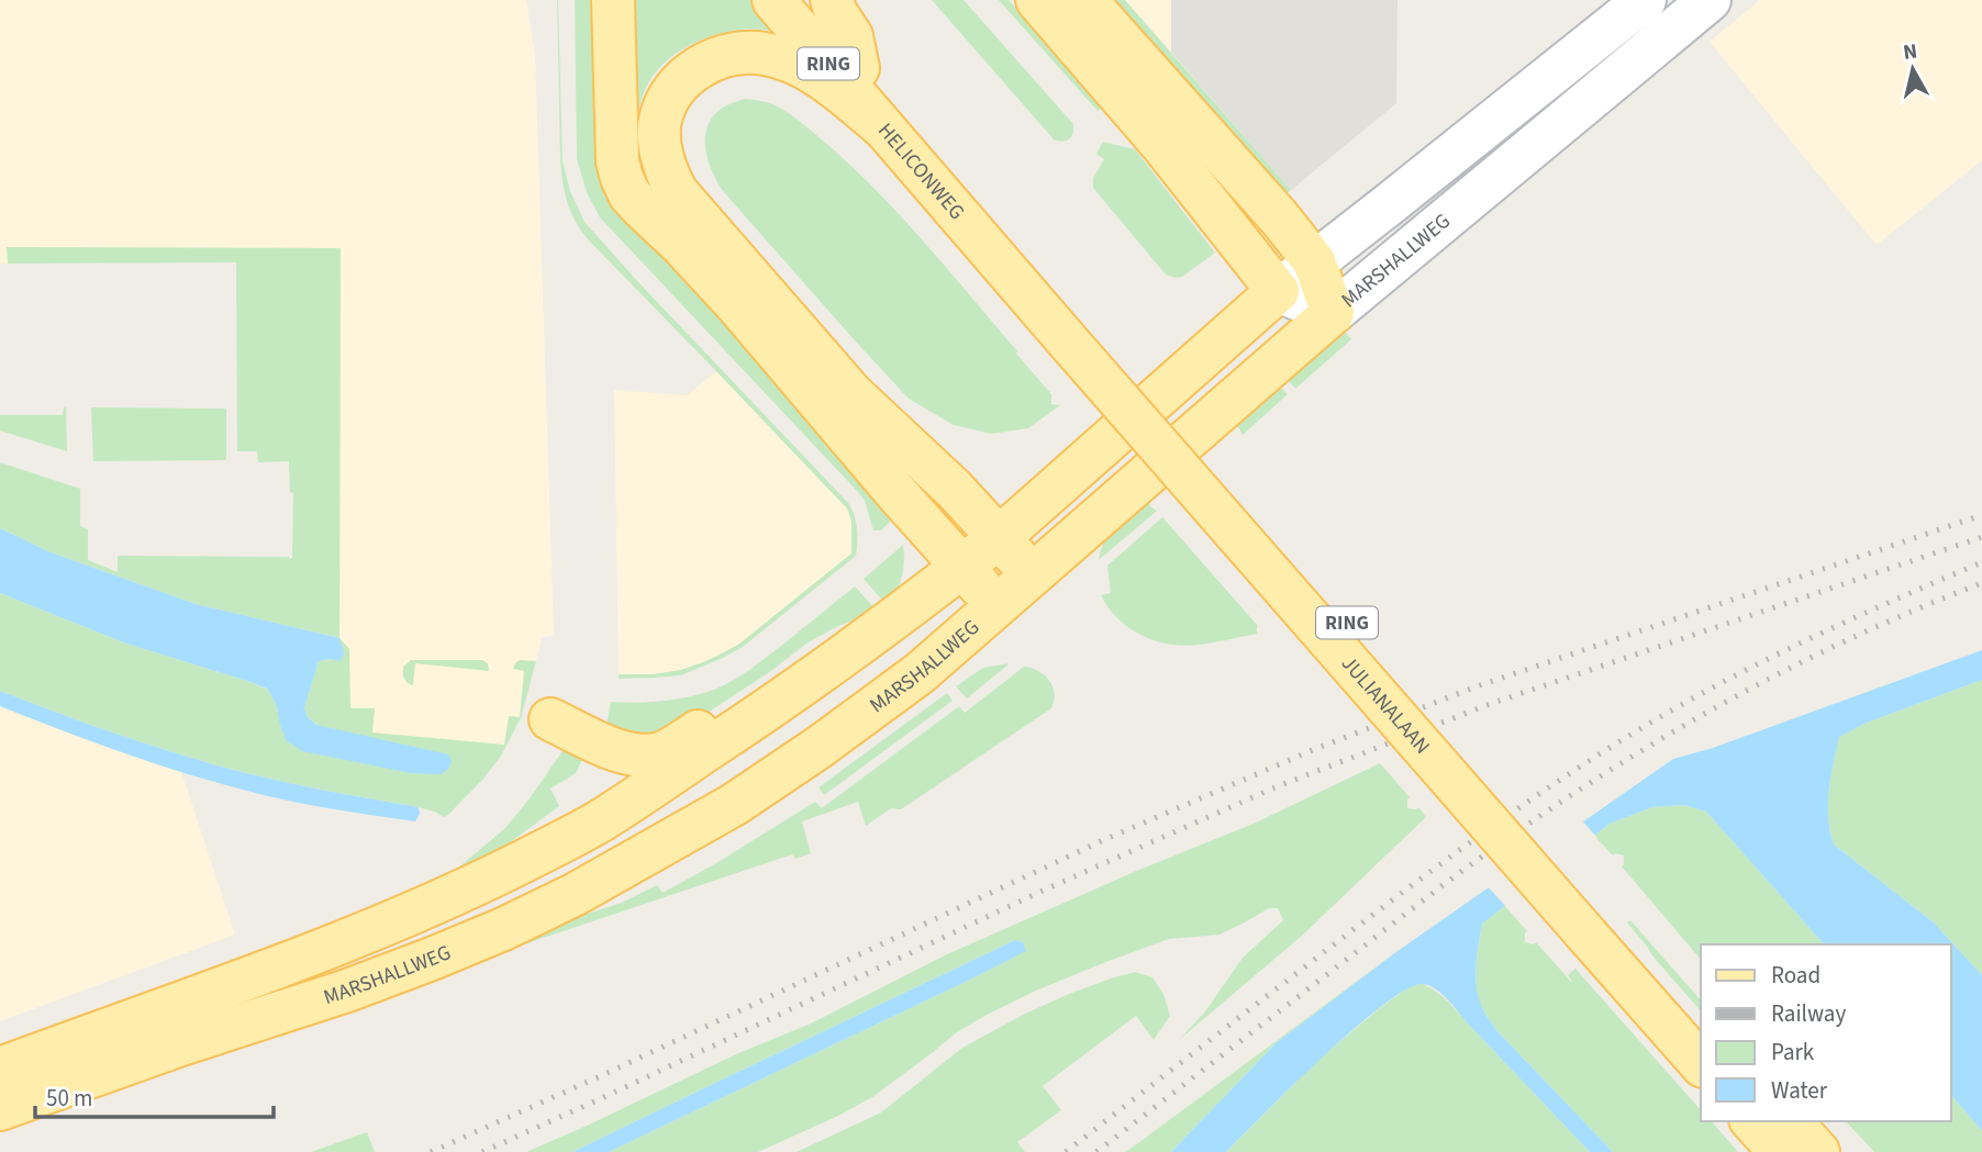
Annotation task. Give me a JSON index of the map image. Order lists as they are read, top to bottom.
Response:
{
  "streets": {
    "main road": [
      "RING",
      "HELICONWEG",
      "MARSHALLWEG",
      "JULIANALAAN"
    ]
  },
  "crossings": [
    ["HELICONWEG", "JULIANALAAN"]
  ],
  "legend": [
    "Road",
    "Railway",
    "Park",
    "Water"
  ],
  "scale_bar": "50 m",
  "north": "top"
}
